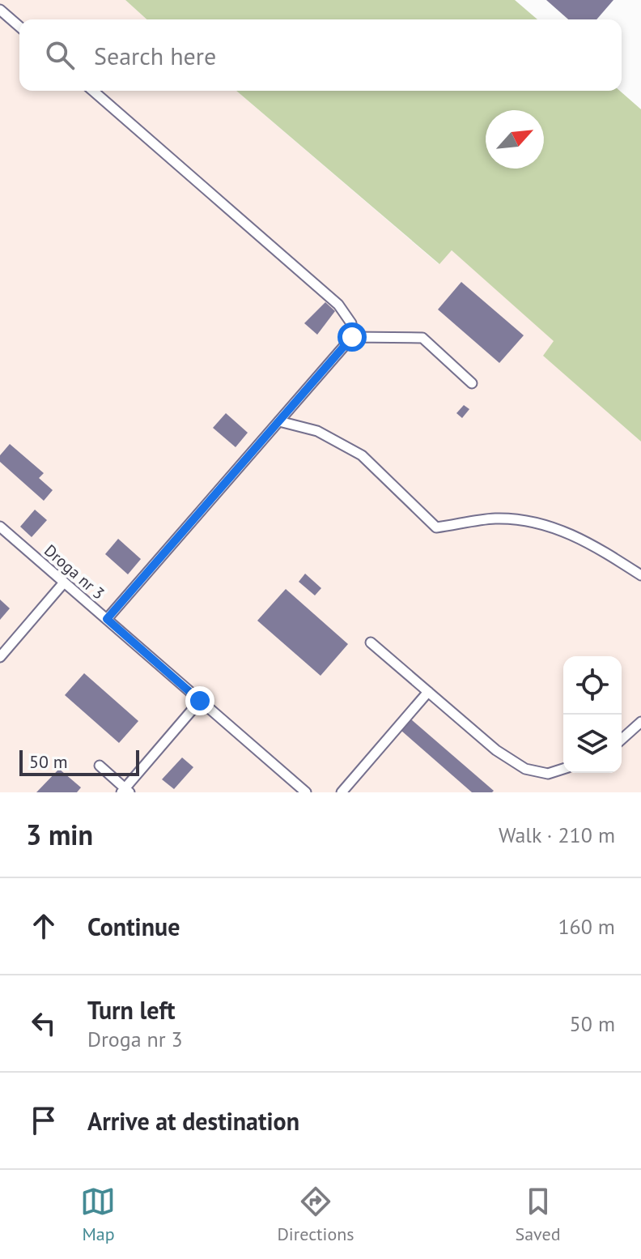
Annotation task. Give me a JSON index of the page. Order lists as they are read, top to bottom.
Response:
{
  "streets": {
    "lane": ["Droga nr 3"]
  },
  "scale_bar": "50 m",
  "north": "top right",
  "page": {
    "search": "Search here",
    "scale": "50 m",
    "heading": ["3 min", "Walk · 210 m"],
    "list": [
      ["Continue", "160 m"],
      ["Turn left", "Droga nr 3", "50 m"],
      "Arrive at destination"
    ],
    "nav": ["Map", "Directions", "Saved"]
  }
}
